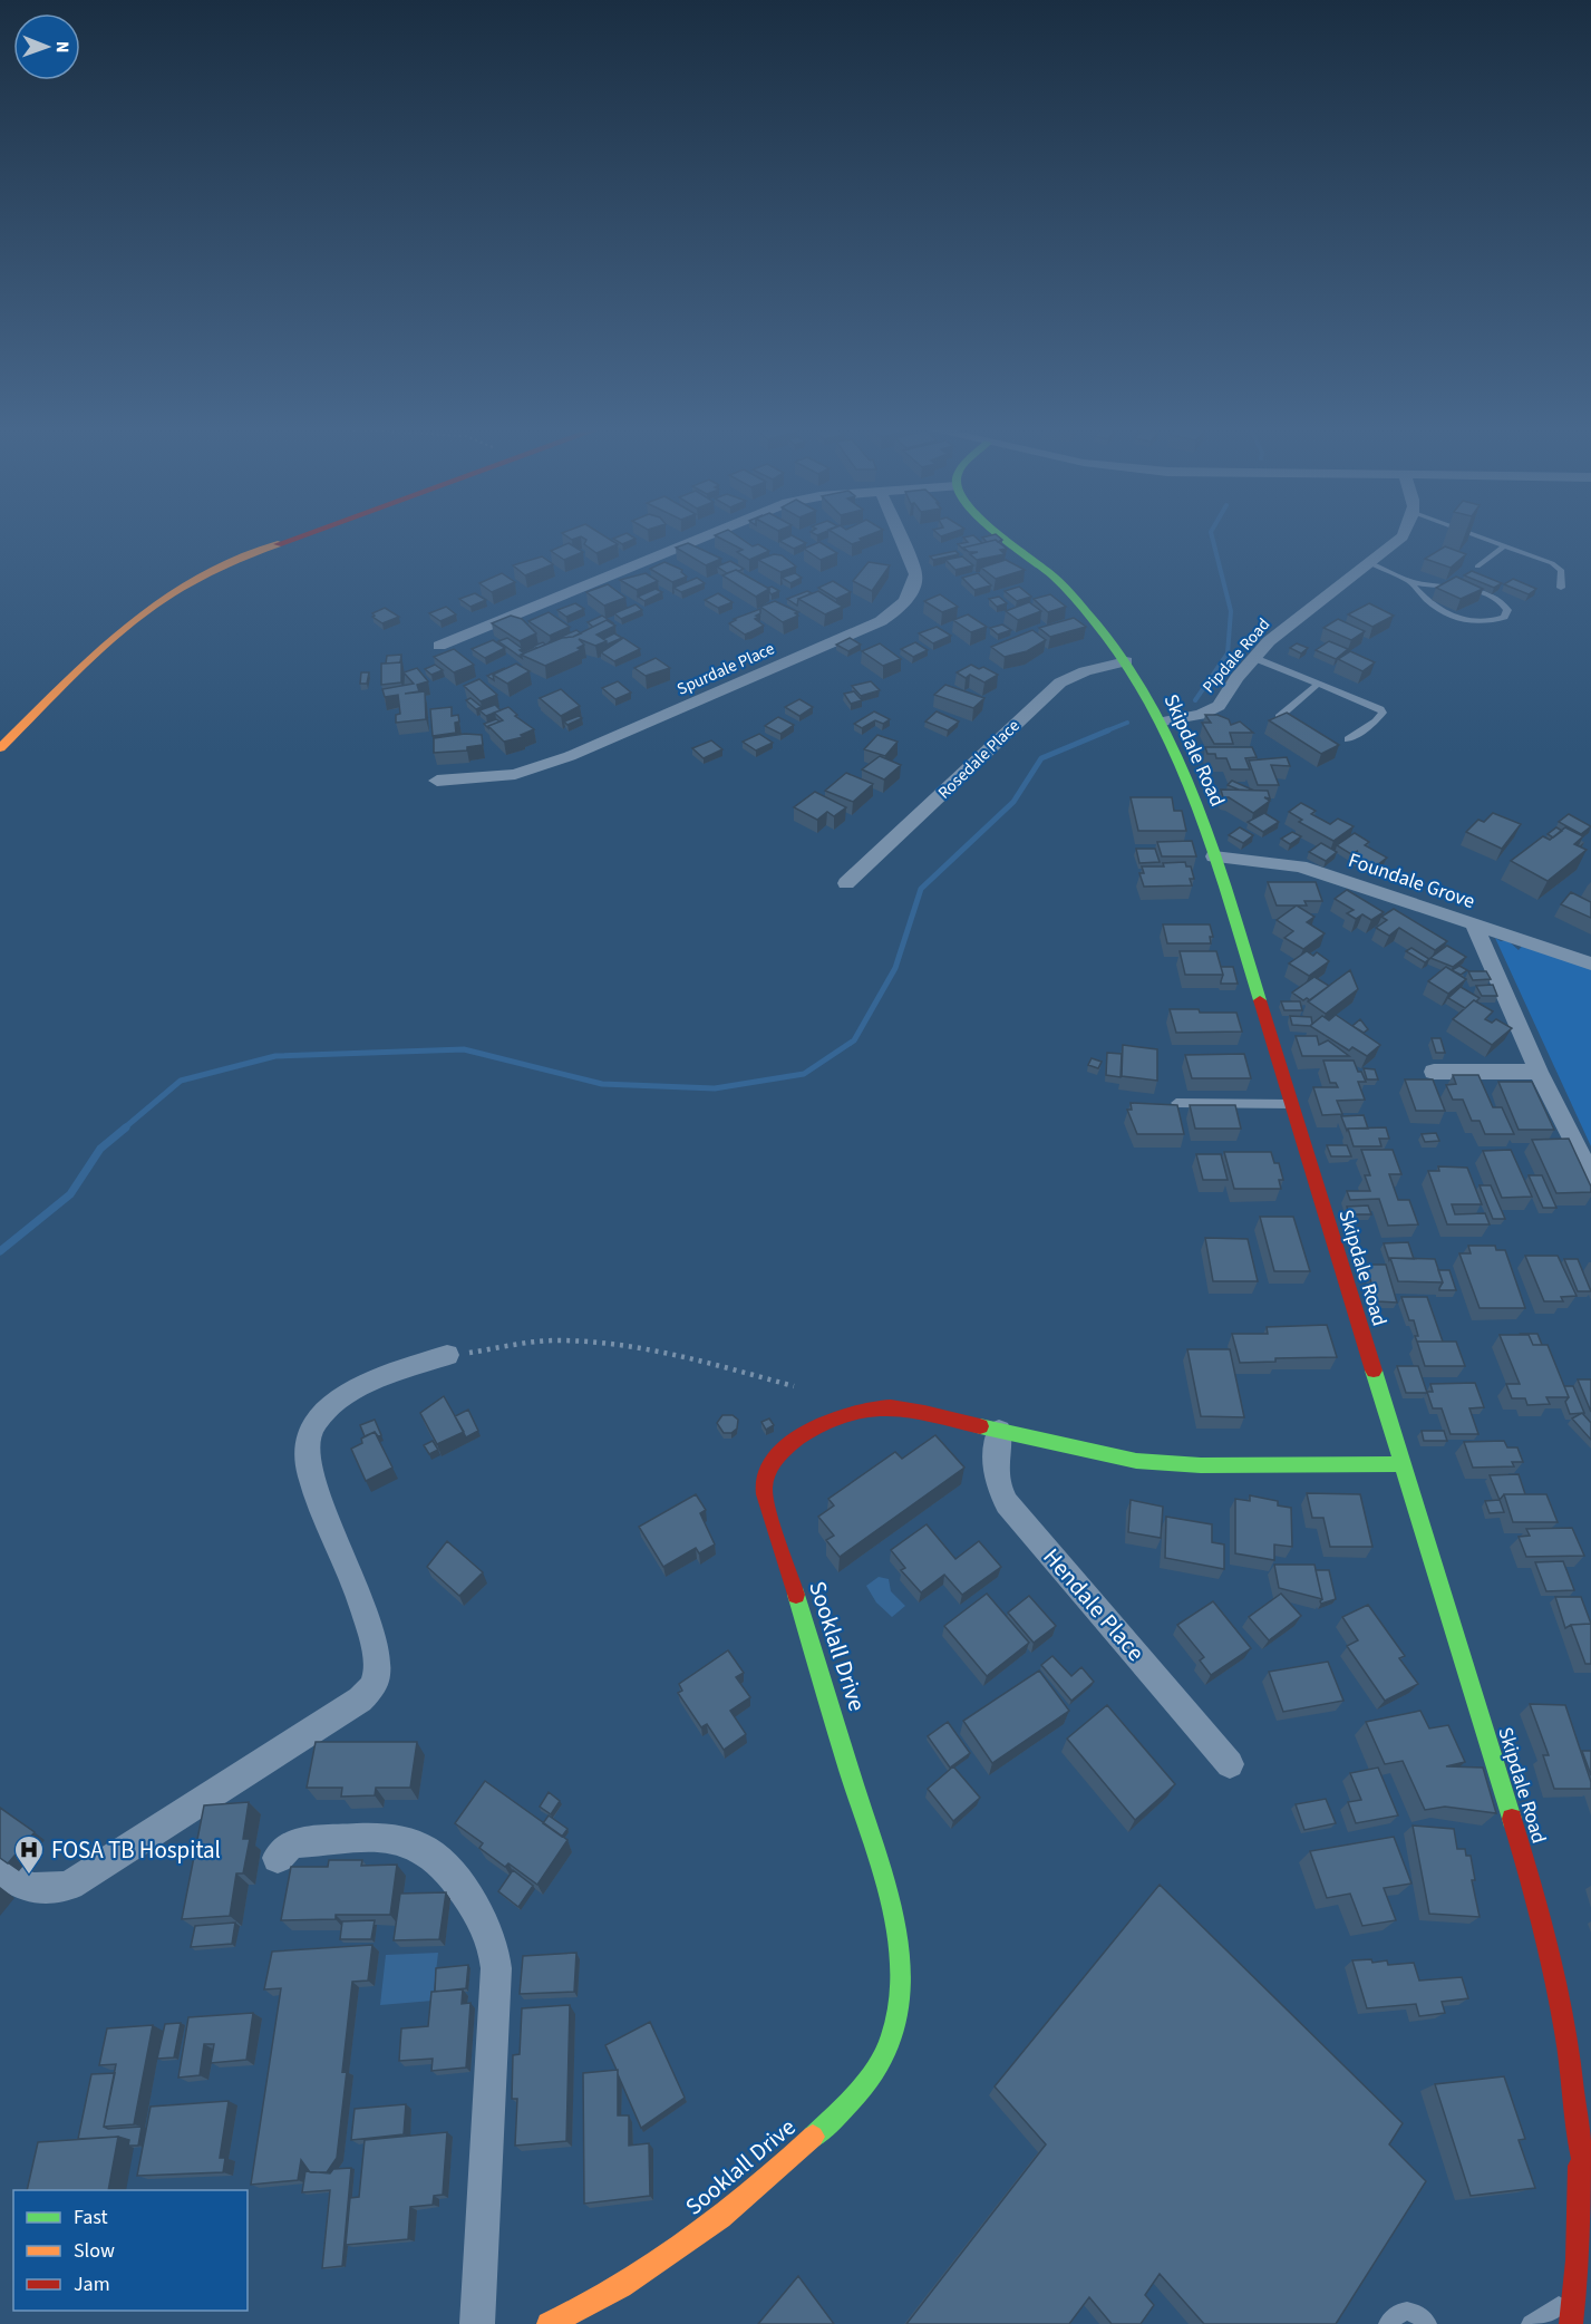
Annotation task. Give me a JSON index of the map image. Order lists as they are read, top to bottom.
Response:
{
  "streets": {
    "street": [
      "Pipdale Road",
      "Spurdale Place",
      "Skipdale Road",
      "Rosedale Place",
      "Foundale Grove",
      "Hendale Place",
      "Sooklall Drive"
    ]
  },
  "crossings": [
    ["Pipdale Road", "Skipdale Road"],
    ["Skipdale Road", "Rosedale Place"],
    ["Skipdale Road", "Foundale Grove"],
    ["Skipdale Road", "Sooklall Drive"],
    ["Hendale Place", "Sooklall Drive"]
  ],
  "places": {
    "hospital": ["FOSA TB Hospital"]
  },
  "legend": ["Fast", "Slow", "Jam"],
  "north": "right"
}
